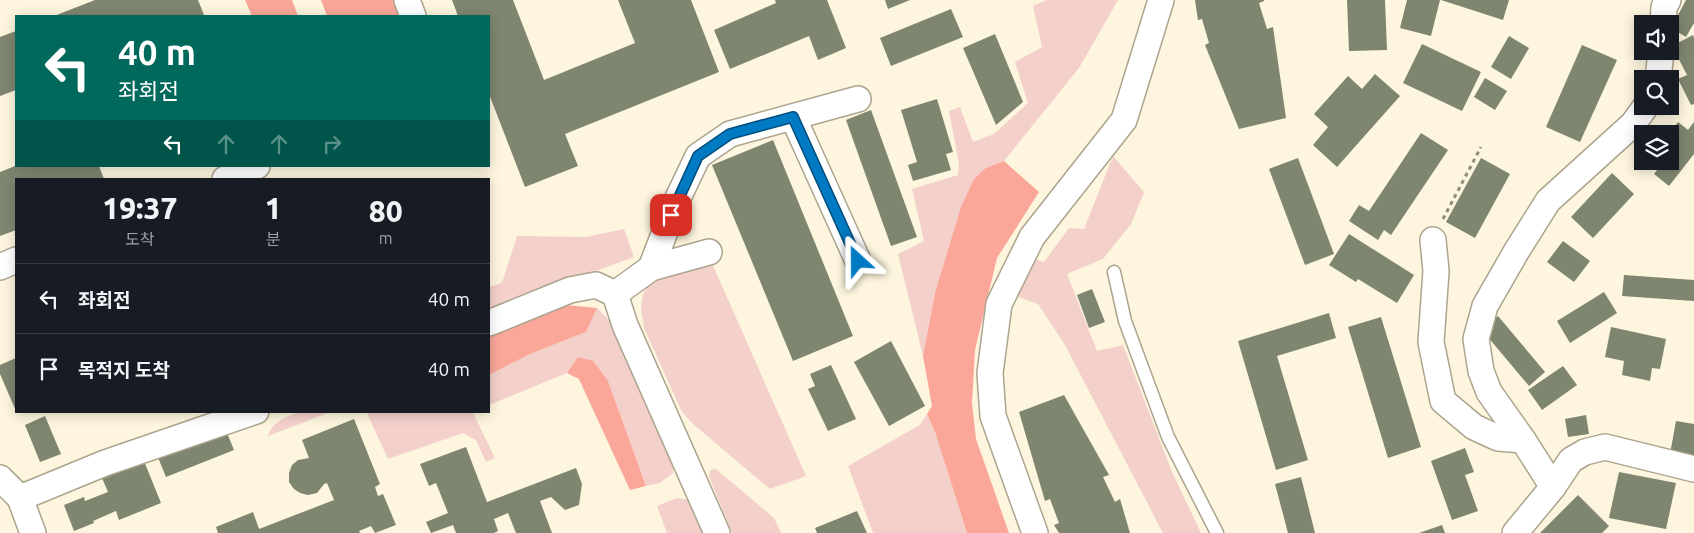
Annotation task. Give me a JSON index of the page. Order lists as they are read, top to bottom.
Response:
{
  "page": {
    "turn": ["40 m", "좌회전"],
    "eta": [
      "19:37",
      "도착",
      "1",
      "분",
      "80",
      "m"
    ],
    "list": [
      {
        "name": "좌회전",
        "value": "40 m"
      },
      {
        "name": "목적지 도착",
        "value": "40 m"
      }
    ]
  }
}
